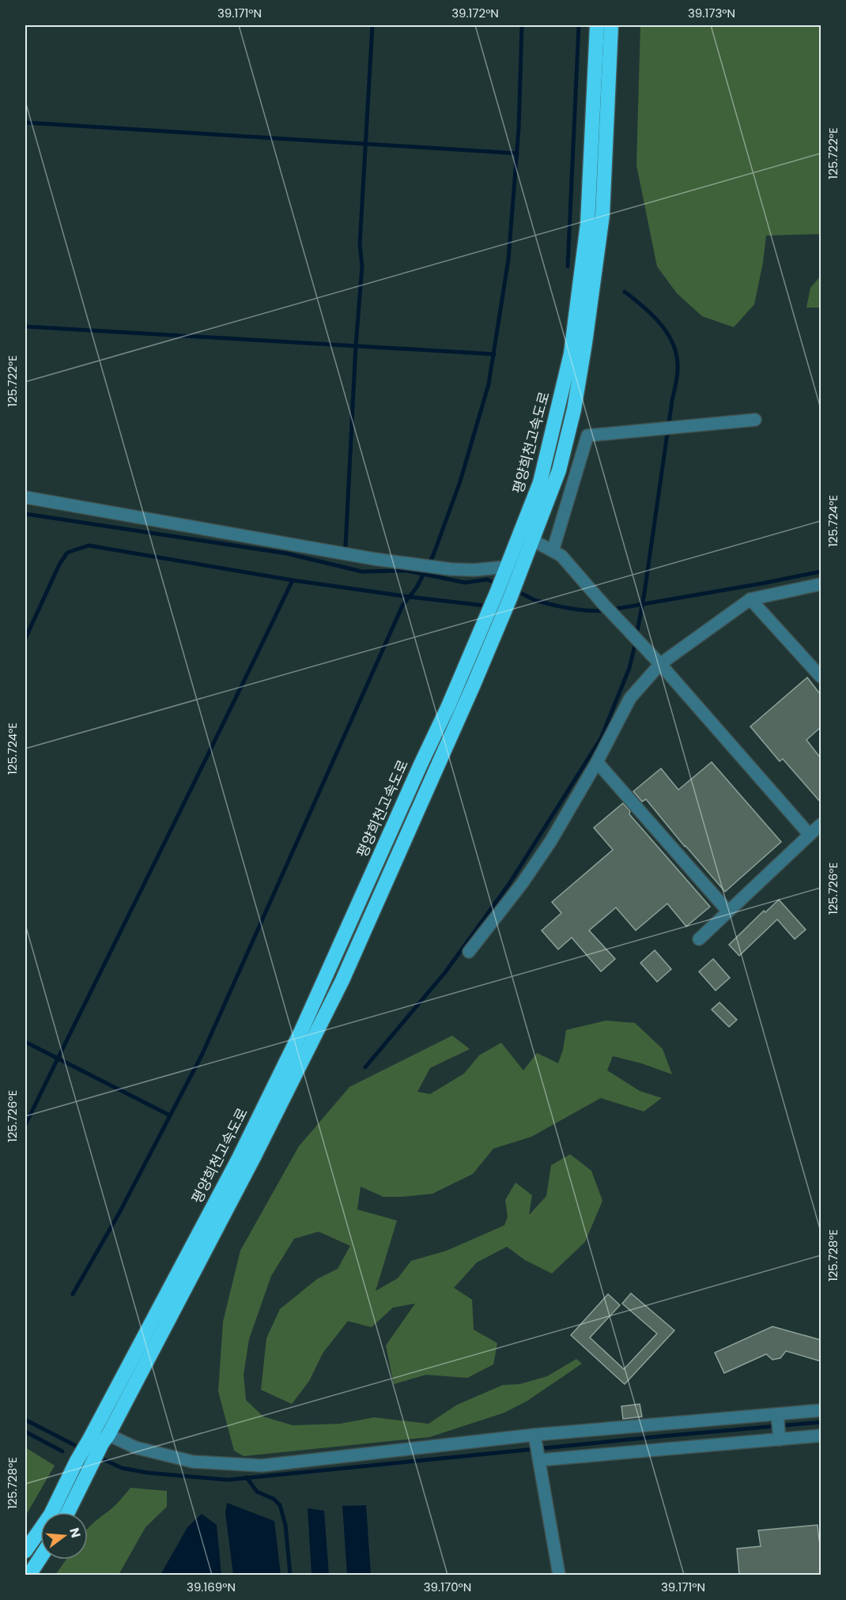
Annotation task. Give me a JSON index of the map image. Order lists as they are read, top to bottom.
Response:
{
  "streets": {
    "highway": ["평양희천고속도로"]
  },
  "north": "right",
  "coordinates": [
    "39.171°N",
    "39.172°N",
    "39.173°N",
    "125.722°E",
    "125.724°E",
    "125.726°E",
    "125.728°E",
    "39.169°N",
    "39.170°N"
  ]
}
